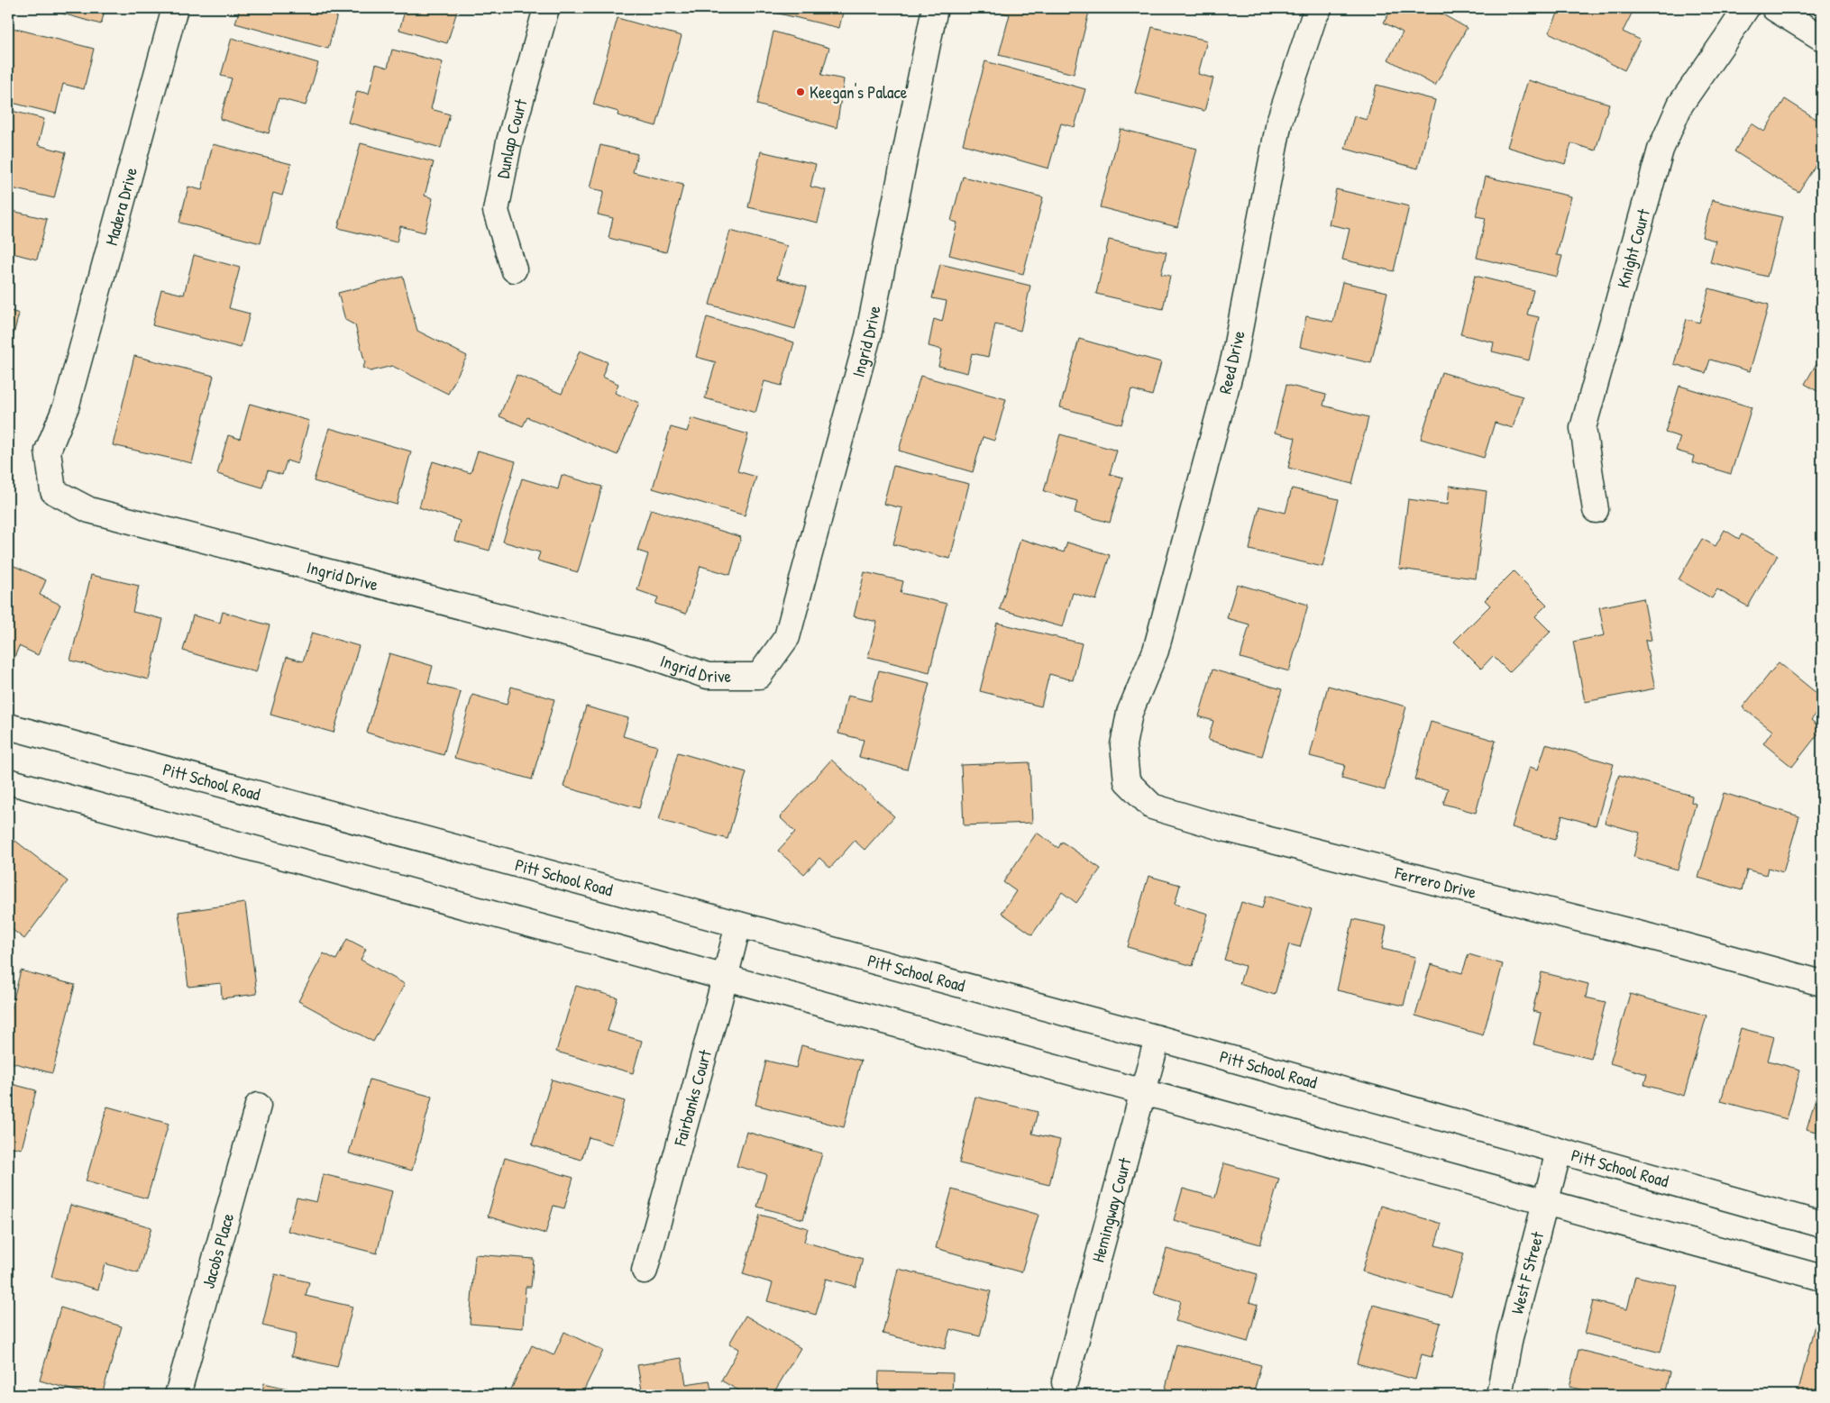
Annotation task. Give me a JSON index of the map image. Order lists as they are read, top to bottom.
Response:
{
  "streets": {
    "street": [
      "Dunlap Court",
      "Madera Drive",
      "Knight Court",
      "Ingrid Drive",
      "Reed Drive",
      "Pitt School Road",
      "Ferrero Drive",
      "Fairbanks Court",
      "Hemingway Court",
      "Jacobs Place",
      "West F Street"
    ]
  },
  "crossings": [
    ["Madera Drive", "Ingrid Drive"],
    ["Reed Drive", "Ferrero Drive"],
    ["Pitt School Road", "Fairbanks Court"],
    ["Pitt School Road", "Hemingway Court"],
    ["Pitt School Road", "West F Street"]
  ],
  "places": ["Keegan's Palace"]
}
